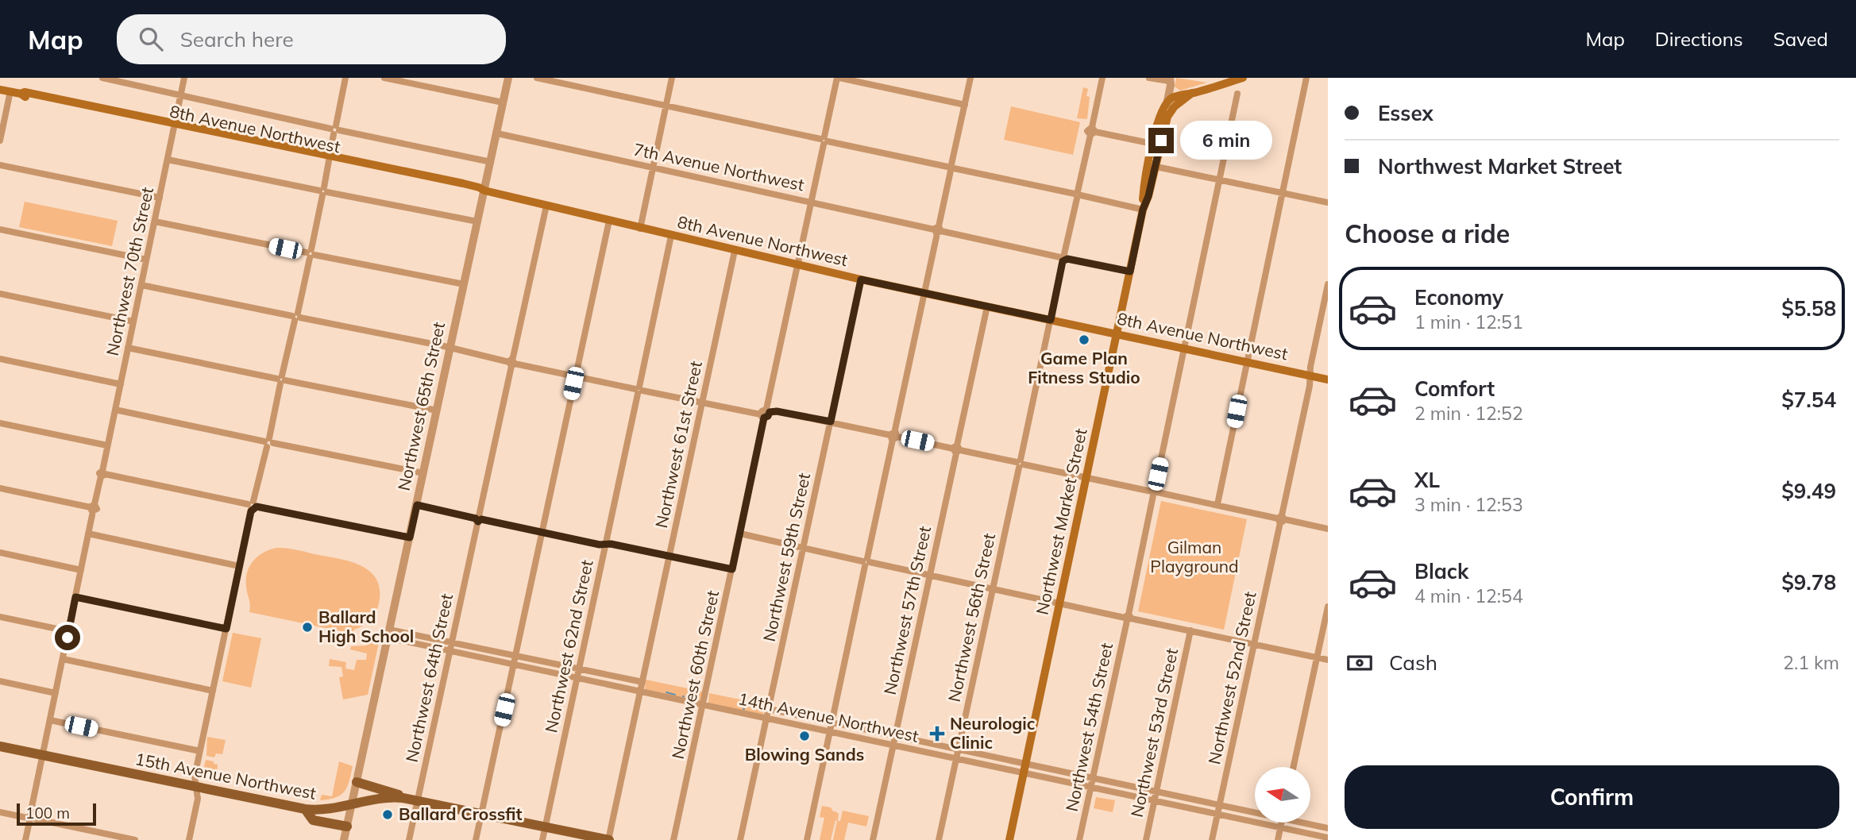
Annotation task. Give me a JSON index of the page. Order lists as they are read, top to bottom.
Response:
{
  "streets": {
    "main road": ["8th Avenue Northwest", "Northwest Market Street", "15th Avenue Northwest"],
    "street": [
      "7th Avenue Northwest",
      "Northwest 70th Street",
      "Northwest 65th Street",
      "Northwest 61st Street",
      "Northwest 59th Street",
      "Northwest 57th Street",
      "Northwest 56th Street",
      "Northwest 62nd Street",
      "Northwest 60th Street",
      "Northwest 64th Street",
      "Northwest 52nd Street",
      "14th Avenue Northwest",
      "Northwest 54th Street",
      "Northwest 53rd Street"
    ]
  },
  "crossings": [
    ["8th Avenue Northwest", "Northwest 70th Street"],
    ["8th Avenue Northwest", "Northwest 65th Street"],
    ["8th Avenue Northwest", "Northwest 61st Street"],
    ["8th Avenue Northwest", "Northwest Market Street"],
    ["8th Avenue Northwest", "Northwest 59th Street"],
    ["8th Avenue Northwest", "Northwest 57th Street"],
    ["8th Avenue Northwest", "Northwest 56th Street"],
    ["8th Avenue Northwest", "Northwest 62nd Street"],
    ["8th Avenue Northwest", "Northwest 64th Street"],
    ["8th Avenue Northwest", "Northwest 52nd Street"],
    ["8th Avenue Northwest", "Northwest 54th Street"],
    ["7th Avenue Northwest", "Northwest 65th Street"],
    ["7th Avenue Northwest", "Northwest Market Street"],
    ["7th Avenue Northwest", "Northwest 56th Street"],
    ["Northwest 70th Street", "15th Avenue Northwest"],
    ["Northwest 65th Street", "14th Avenue Northwest"],
    ["Northwest 65th Street", "15th Avenue Northwest"],
    ["Northwest 61st Street", "14th Avenue Northwest"],
    ["Northwest 61st Street", "15th Avenue Northwest"],
    ["Northwest Market Street", "14th Avenue Northwest"],
    ["Northwest 59th Street", "14th Avenue Northwest"],
    ["Northwest 57th Street", "14th Avenue Northwest"],
    ["Northwest 56th Street", "14th Avenue Northwest"],
    ["Northwest 62nd Street", "14th Avenue Northwest"],
    ["Northwest 62nd Street", "15th Avenue Northwest"],
    ["Northwest 60th Street", "14th Avenue Northwest"],
    ["Northwest 64th Street", "14th Avenue Northwest"],
    ["Northwest 64th Street", "15th Avenue Northwest"],
    ["Northwest 52nd Street", "14th Avenue Northwest"],
    ["14th Avenue Northwest", "Northwest 54th Street"],
    ["14th Avenue Northwest", "Northwest 53rd Street"]
  ],
  "parks": ["Gilman Playground"],
  "places": {
    "other": [
      "Game Plan Fitness Studio",
      "Ballard High School",
      "Blowing Sands",
      "Ballard Crossfit"
    ],
    "health": ["Neurologic Clinic"]
  },
  "scale_bar": "100 m",
  "north": "left",
  "page": {
    "header": "Map",
    "search": "Search here",
    "nav": ["Map", "Directions", "Saved"],
    "banner": ["Essex", "Northwest Market Street"],
    "bubble": "6 min",
    "heading": "Choose a ride",
    "list": [
      {
        "name": "Economy",
        "note": "1 min · 12:51",
        "value": "$5.58"
      },
      {
        "name": "Comfort",
        "note": "2 min · 12:52",
        "value": "$7.54"
      },
      {
        "name": "XL",
        "note": "3 min · 12:53",
        "value": "$9.49"
      },
      {
        "name": "Black",
        "note": "4 min · 12:54",
        "value": "$9.78"
      }
    ],
    "pay": ["Cash", "2.1 km"],
    "buttons": "Confirm",
    "scale": "100 m"
  }
}
